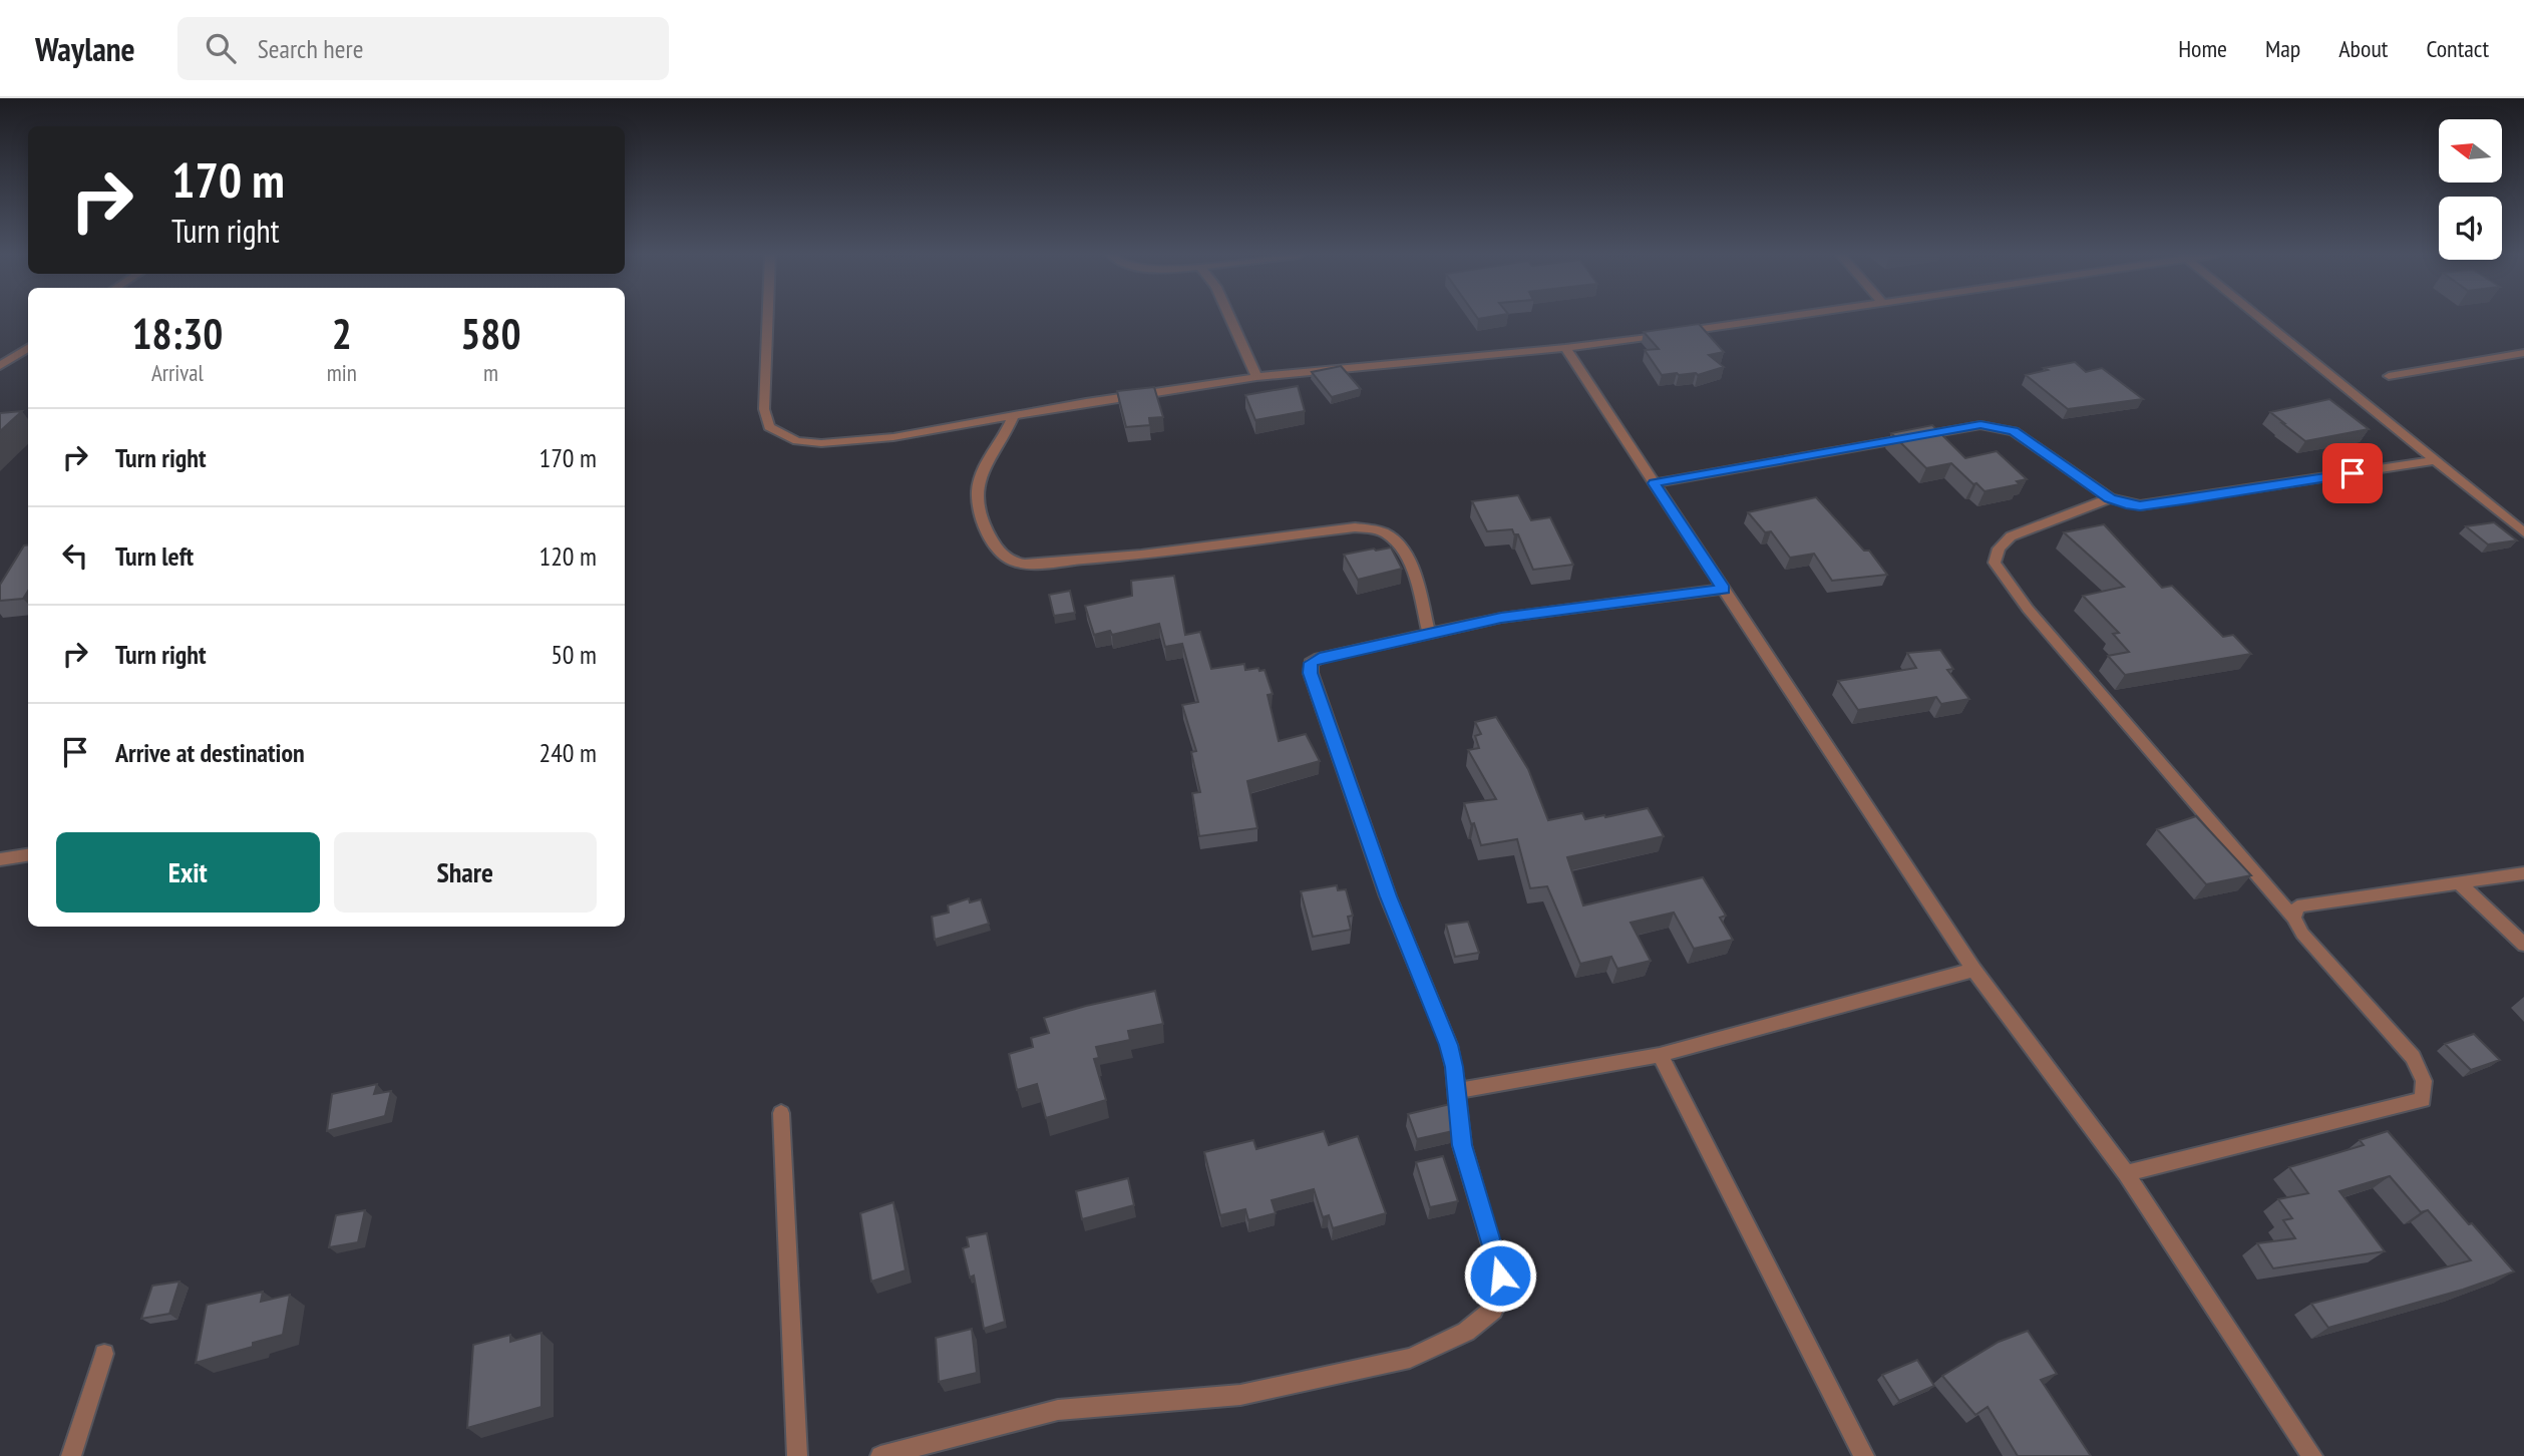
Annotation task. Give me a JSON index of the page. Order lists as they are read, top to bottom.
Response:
{
  "north": "left",
  "page": {
    "header": "Waylane",
    "search": "Search here",
    "nav": [
      "Home",
      "Map",
      "About",
      "Contact"
    ],
    "turn": ["170 m", "Turn right"],
    "eta": [
      "18:30",
      "Arrival",
      "2",
      "min",
      "580",
      "m"
    ],
    "list": [
      {
        "name": "Turn right",
        "value": "170 m"
      },
      {
        "name": "Turn left",
        "value": "120 m"
      },
      {
        "name": "Turn right",
        "value": "50 m"
      },
      {
        "name": "Arrive at destination",
        "value": "240 m"
      }
    ],
    "buttons": ["Exit", "Share"]
  }
}
